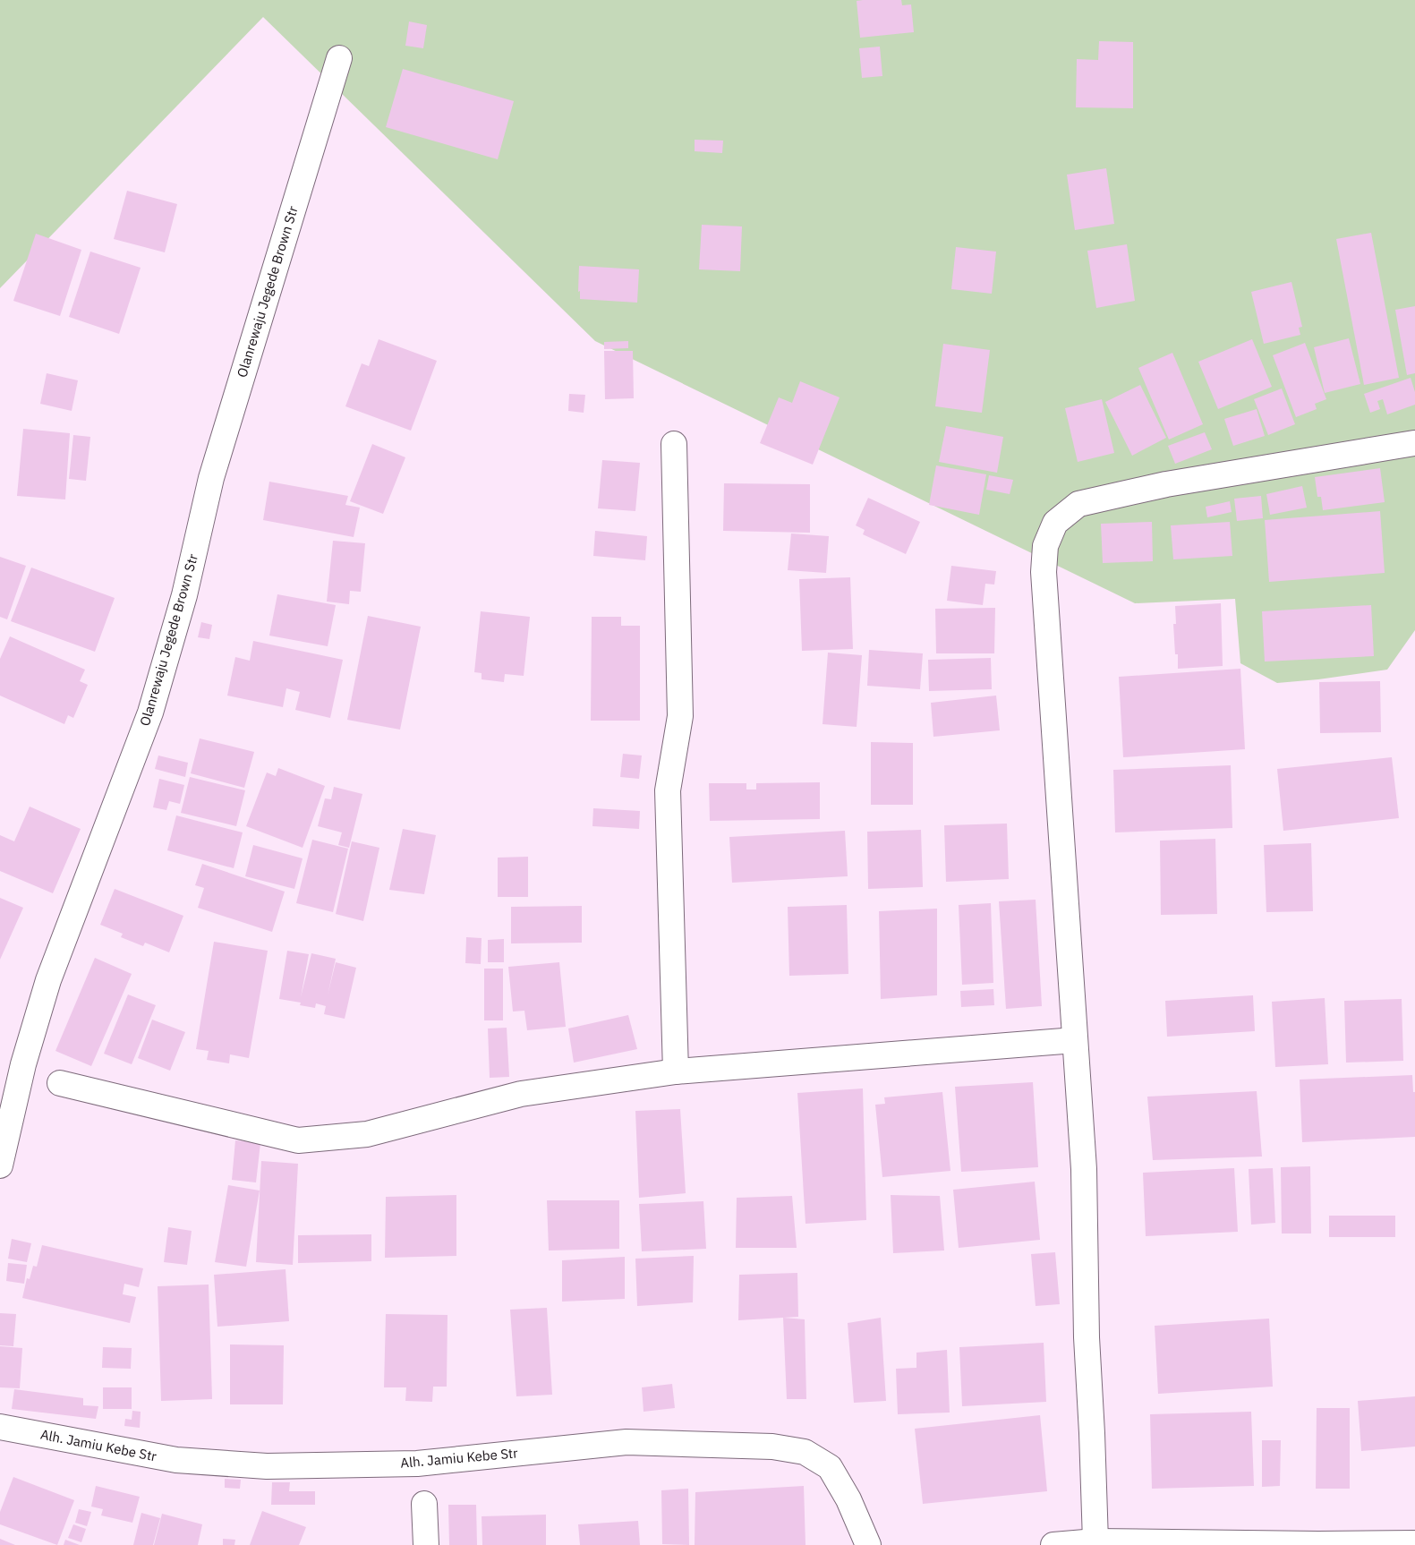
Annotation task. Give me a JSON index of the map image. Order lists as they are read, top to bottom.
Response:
{
  "streets": {
    "street": ["Olanrewaju Jegede Brown Str", "Alh. Jamiu Kebe Str"]
  }
}
